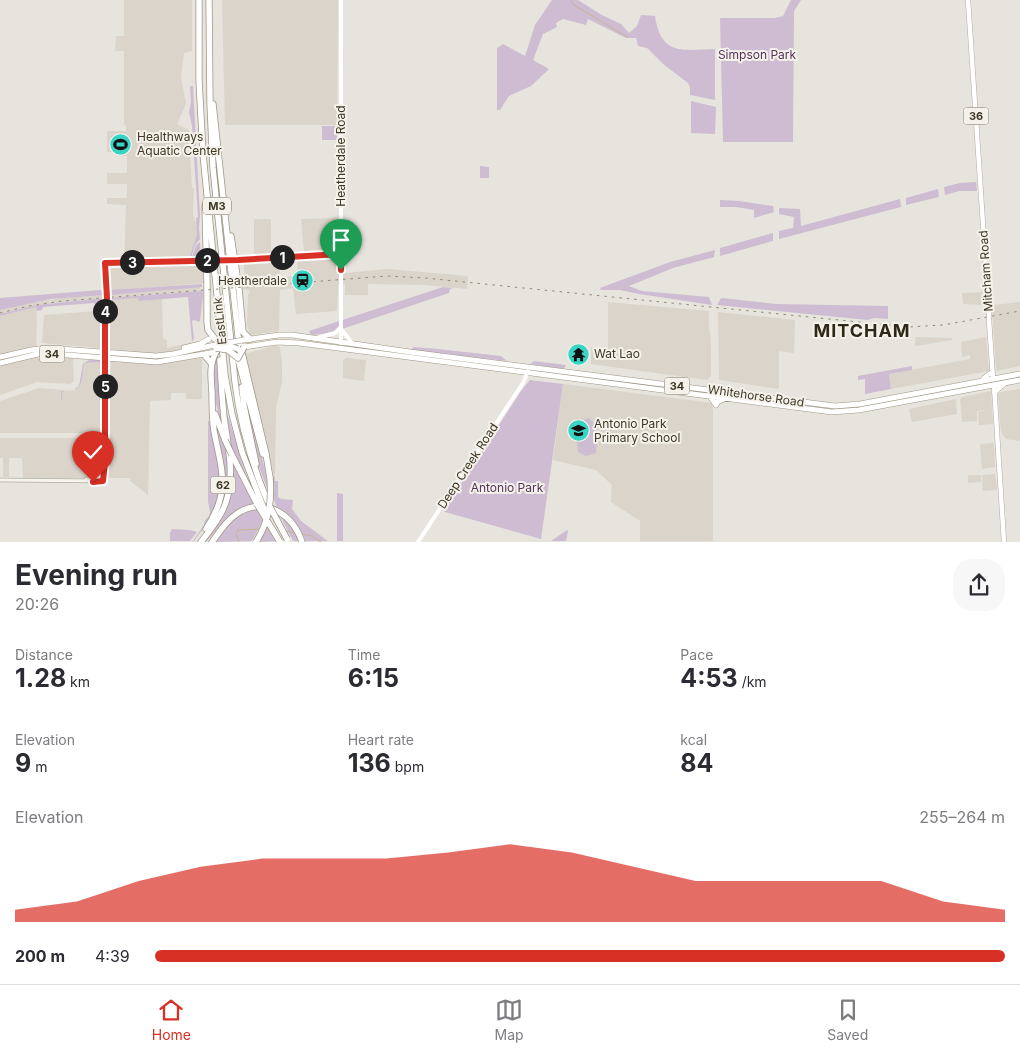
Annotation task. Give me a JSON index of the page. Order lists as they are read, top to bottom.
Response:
{
  "streets": {
    "highway": [
      "M3",
      "EastLink",
      "34",
      "Whitehorse Road",
      "62"
    ],
    "main road": [
      "36",
      "Heatherdale Road",
      "Mitcham Road",
      "Deep Creek Road"
    ]
  },
  "crossings": [
    ["Heatherdale Road", "34"],
    ["Heatherdale Road", "Whitehorse Road"],
    ["Mitcham Road", "Whitehorse Road"],
    ["34", "Whitehorse Road"],
    ["Whitehorse Road", "Deep Creek Road"]
  ],
  "districts": ["MITCHAM"],
  "parks": ["Simpson Park", "Antonio Park"],
  "places": {
    "sports": ["Healthways Aquatic Center"],
    "station": ["Heatherdale"],
    "temple": ["Wat Lao"],
    "school or university": ["Antonio Park Primary School"]
  },
  "page": {
    "pins": [
      "1",
      "2",
      "3",
      "4",
      "5"
    ],
    "heading": ["Evening run", "20:26"],
    "stats": [
      ["Distance", "1.28 km"],
      ["Time", "6:15"],
      ["Pace", "4:53 /km"],
      ["Elevation", "9 m"],
      ["Heart rate", "136 bpm"],
      ["kcal", "84"]
    ],
    "chart": ["Elevation", "255–264 m"],
    "list": [
      {
        "name": "200 m",
        "note": "4:39"
      }
    ],
    "tabs": ["Home", "Map", "Saved"]
  }
}
